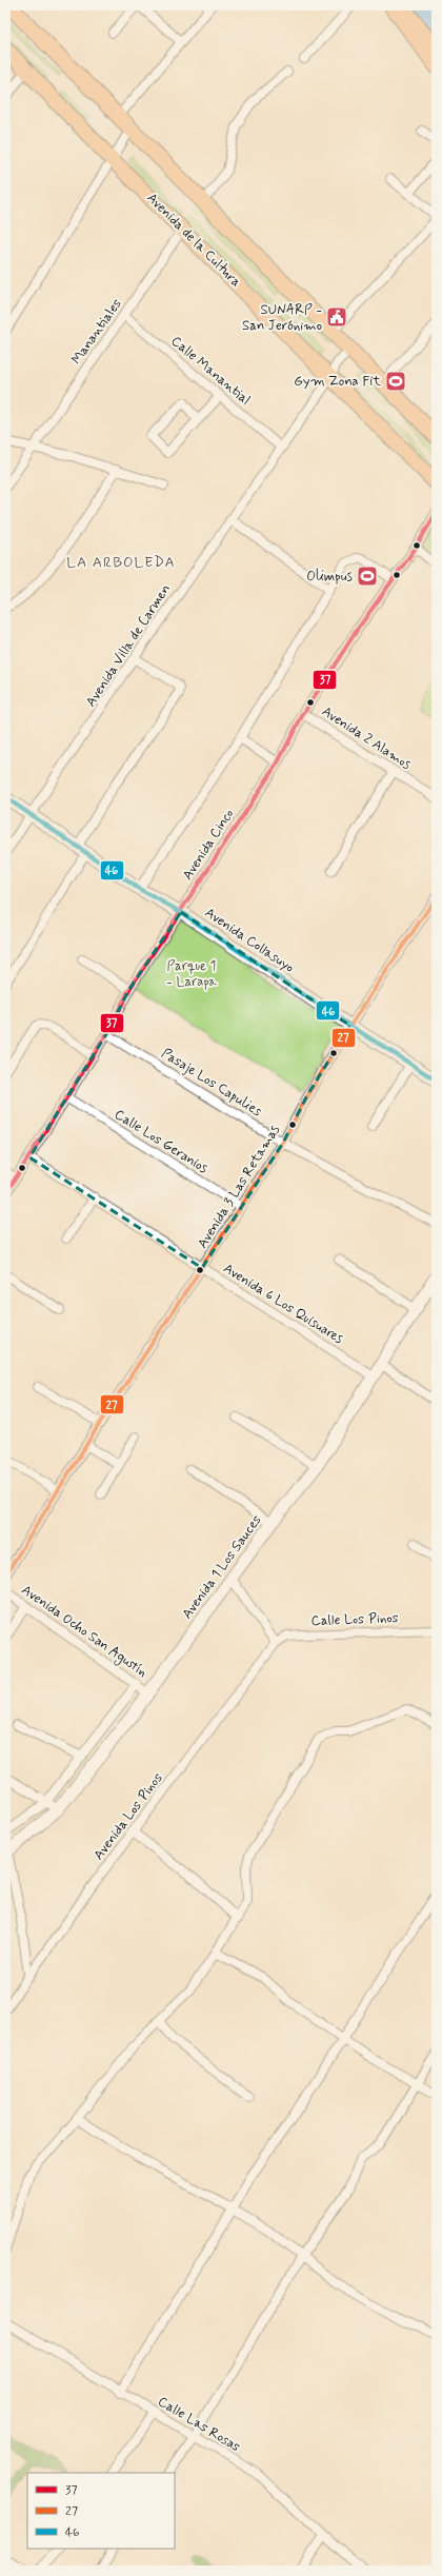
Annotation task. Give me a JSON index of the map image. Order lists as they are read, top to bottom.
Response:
{
  "streets": {
    "highway": ["Avenida de la Cultura"],
    "street": [
      "Manantiales",
      "Calle Manantial",
      "Avenida Villa de Carmen",
      "Avenida 2 Alamos",
      "Avenida Cinco",
      "Avenida Collasuyo",
      "Pasaje Los Capulies",
      "Calle Los Geranios",
      "Avenida 3 Las Retamas",
      "Avenida 6 Los Quisuares",
      "Avenida 1 Los Sauces",
      "Calle Los Pinos",
      "Avenida Ocho San Agustín",
      "Avenida Los Pinos",
      "Calle Las Rosas"
    ]
  },
  "crossings": [
    ["Avenida de la Cultura", "Manantiales"],
    ["Avenida de la Cultura", "Avenida Villa de Carmen"],
    ["Manantiales", "Calle Manantial"],
    ["Calle Manantial", "Avenida Villa de Carmen"],
    ["Avenida Villa de Carmen", "Avenida Collasuyo"],
    ["Avenida 2 Alamos", "Avenida Cinco"],
    ["Avenida Cinco", "Avenida Collasuyo"],
    ["Avenida Cinco", "Pasaje Los Capulies"],
    ["Avenida Cinco", "Calle Los Geranios"],
    ["Avenida Cinco", "Avenida 6 Los Quisuares"],
    ["Avenida Collasuyo", "Avenida 3 Las Retamas"],
    ["Pasaje Los Capulies", "Avenida 3 Las Retamas"],
    ["Calle Los Geranios", "Avenida 3 Las Retamas"],
    ["Avenida 3 Las Retamas", "Avenida 6 Los Quisuares"],
    ["Avenida 6 Los Quisuares", "Avenida 1 Los Sauces"],
    ["Avenida 1 Los Sauces", "Avenida Ocho San Agustín"],
    ["Calle Los Pinos", "Avenida Los Pinos"]
  ],
  "districts": ["LA ARBOLEDA"],
  "parks": ["Parque 1 - Larapa"],
  "places": {
    "public building": ["SUNARP - San Jerónimo"],
    "sports": ["Gym Zona Fit", "Olimpus"]
  },
  "lines": ["transit line 37", "transit line 46", "transit line 27"],
  "legend": ["37", "27", "46"]
}
